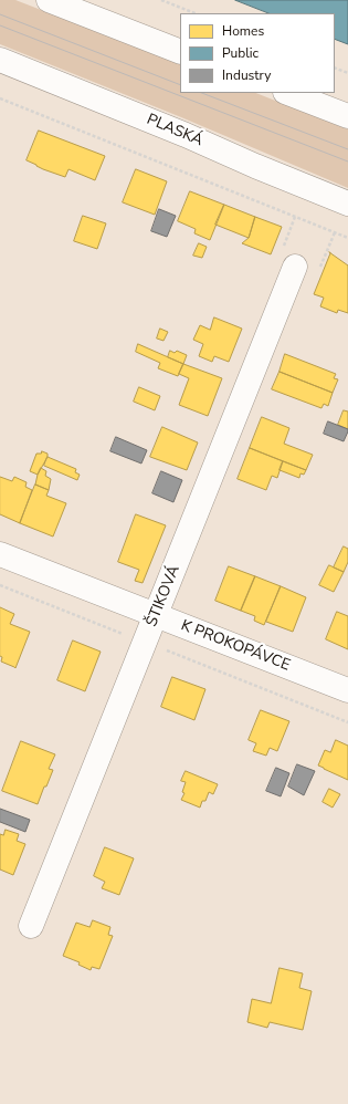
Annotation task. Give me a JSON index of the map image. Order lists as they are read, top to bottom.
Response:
{
  "streets": {
    "street": ["PLASKÁ", "ŠTIKOVÁ", "K PROKOPÁVCE"]
  },
  "crossings": [
    ["ŠTIKOVÁ", "K PROKOPÁVCE"]
  ],
  "legend": ["Homes", "Public", "Industry"]
}
